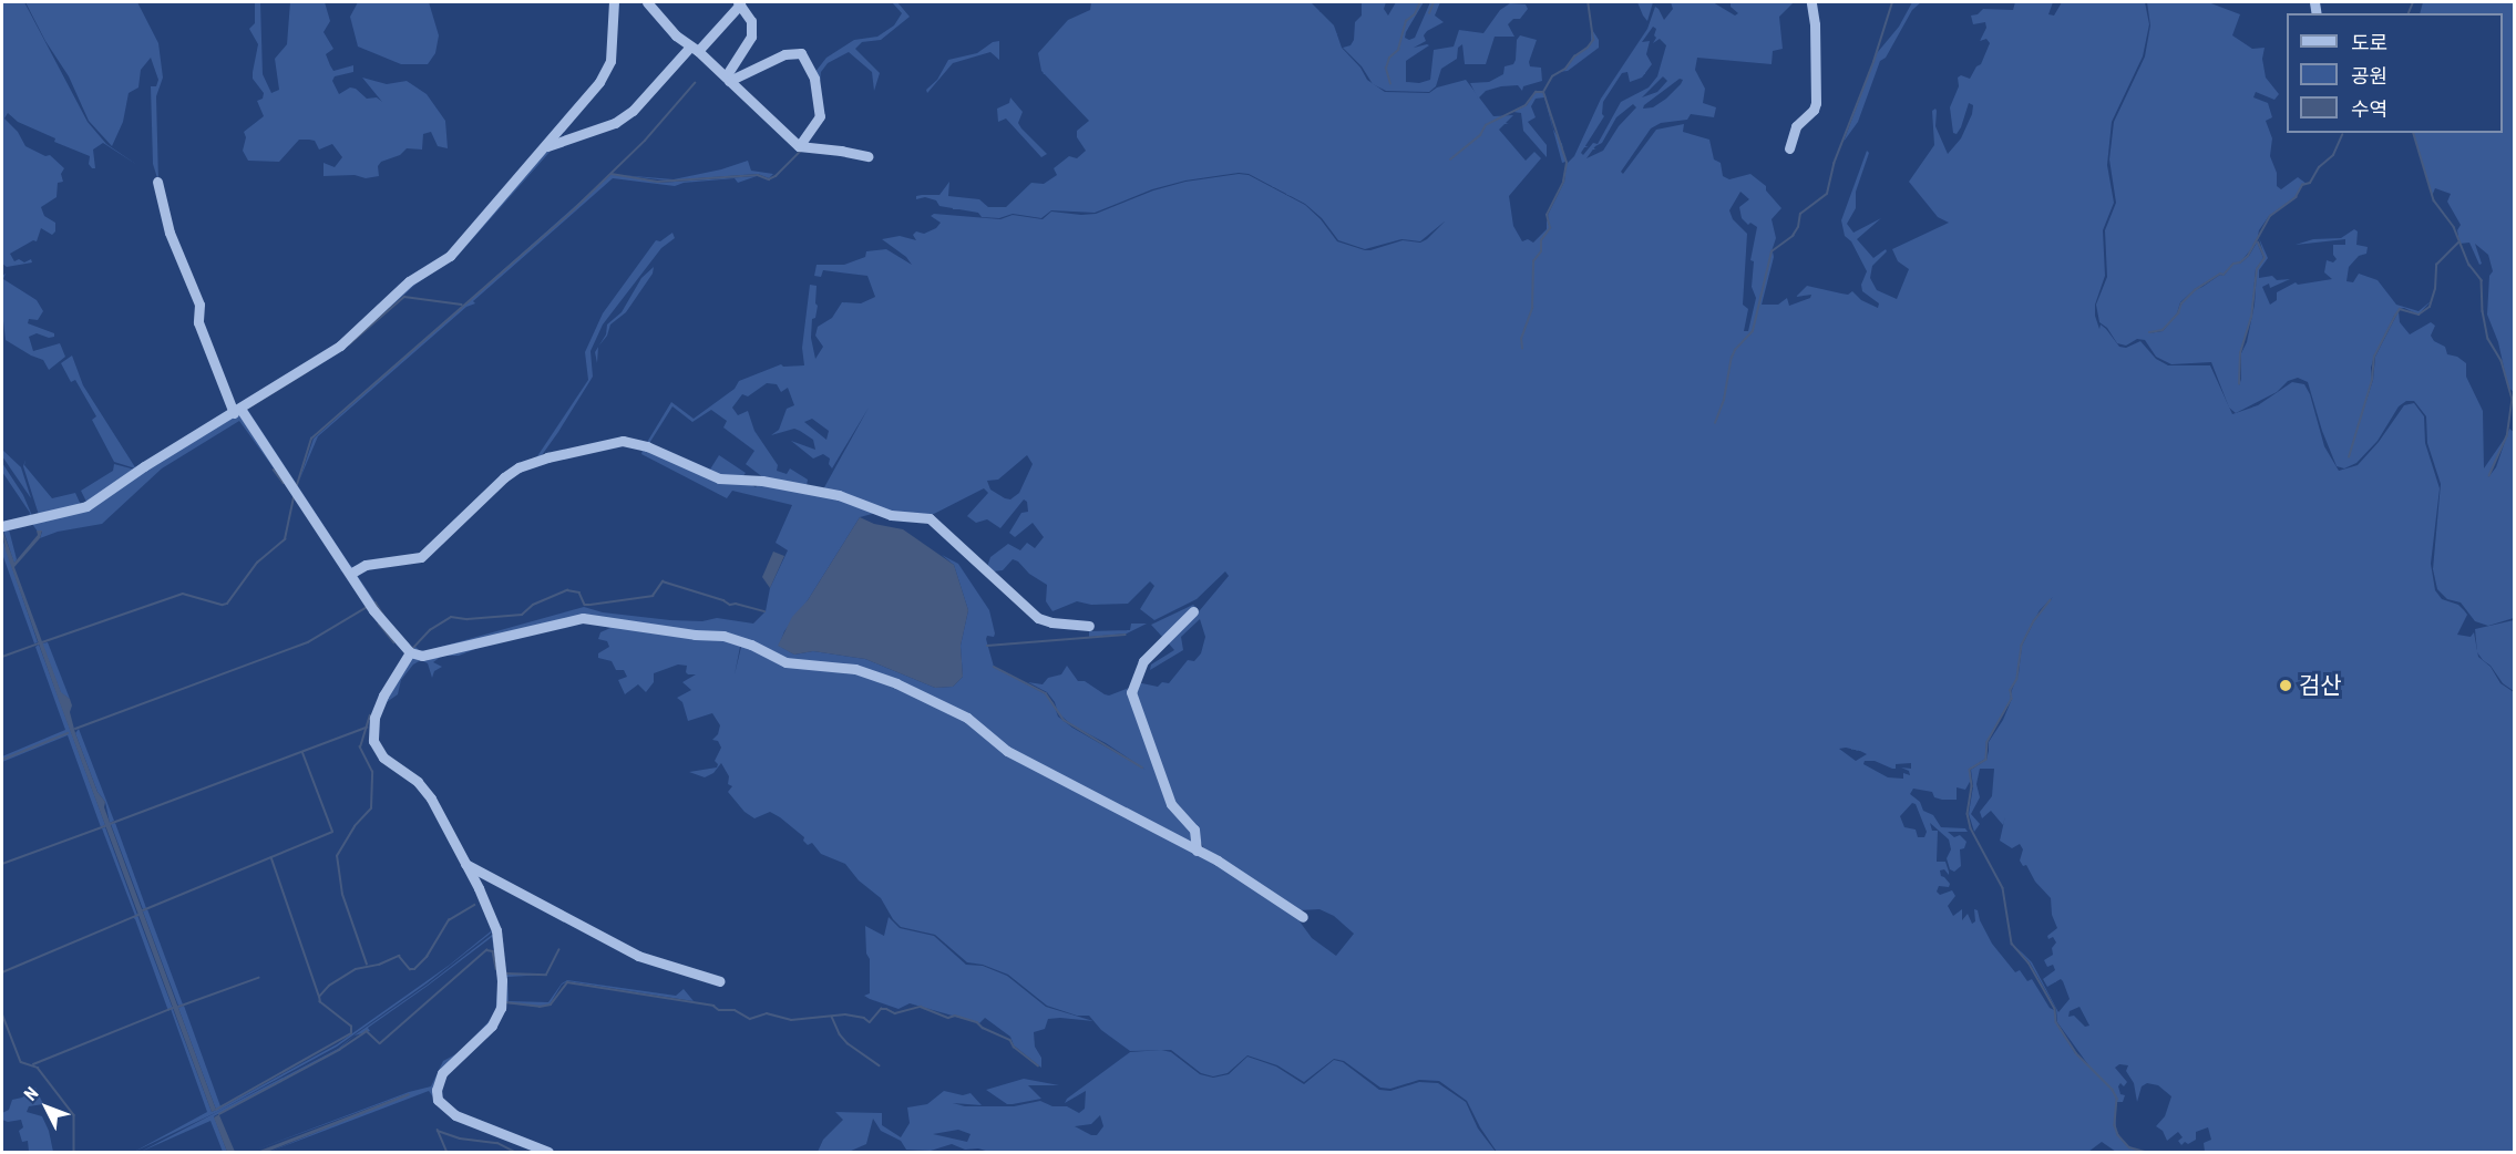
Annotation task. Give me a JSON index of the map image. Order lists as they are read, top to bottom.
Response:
{
  "places": ["검산"],
  "legend": ["도로", "공원", "수역"],
  "north": "top left"
}
